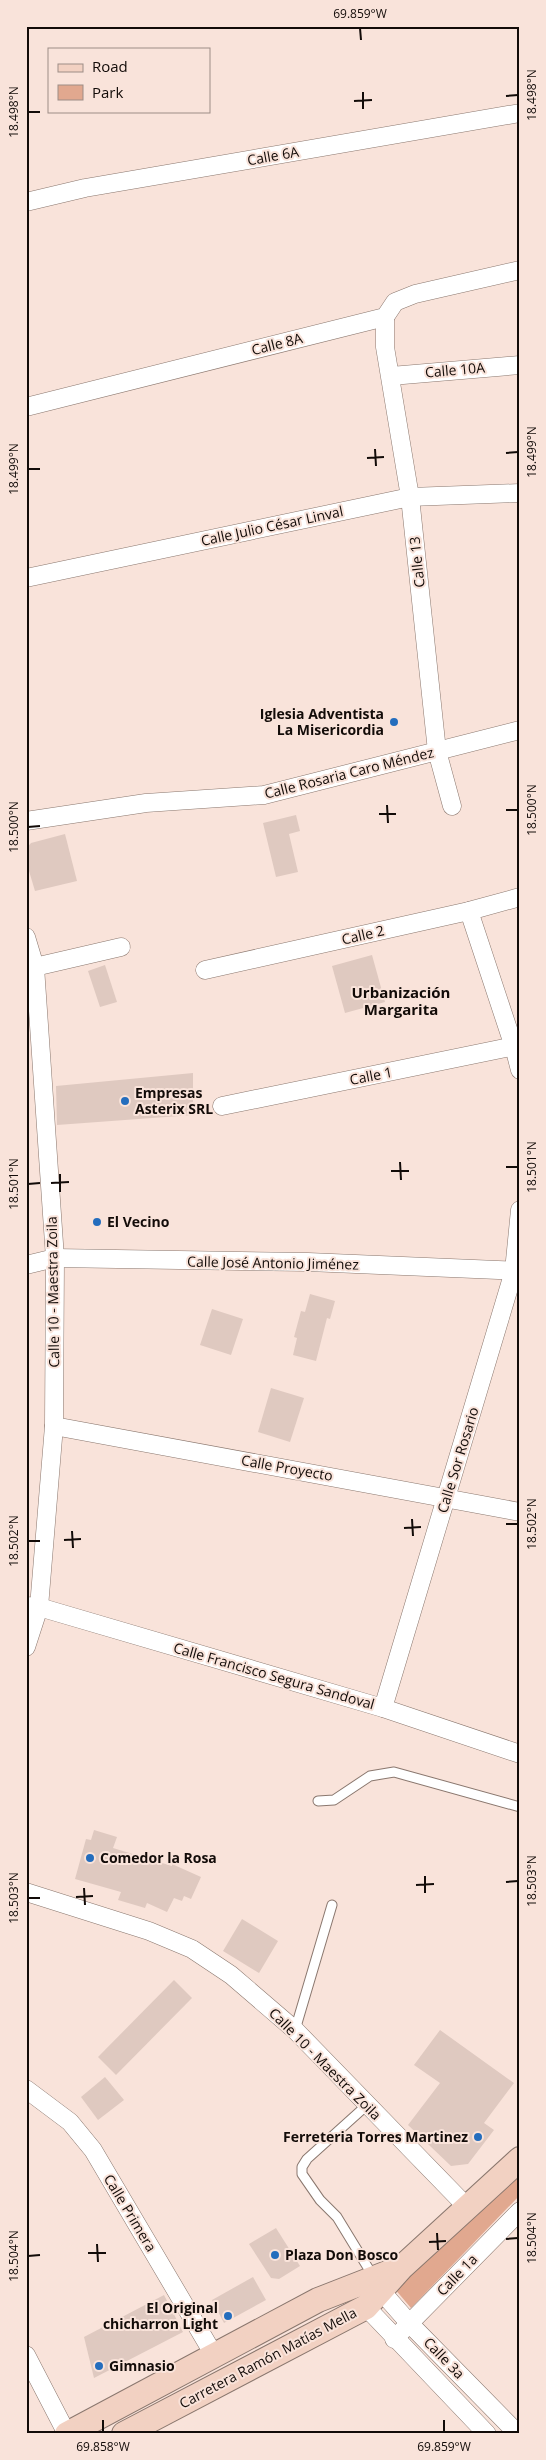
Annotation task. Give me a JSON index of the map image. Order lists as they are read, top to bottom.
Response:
{
  "streets": {
    "main road": ["Carretera Ramón Matías Mella"],
    "street": [
      "Calle 6A",
      "Calle 8A",
      "Calle 10A",
      "Calle Julio César Linval",
      "Calle 13",
      "Calle Rosaria Caro Méndez",
      "Calle 2",
      "Calle 1",
      "Calle José Antonio Jiménez",
      "Calle 10 - Maestra Zoila",
      "Calle Sor Rosario",
      "Calle Proyecto",
      "Calle Francisco Segura Sandoval",
      "Calle Primera",
      "Calle 1a",
      "Calle 3a"
    ]
  },
  "crossings": [
    ["Calle 8A", "Calle 13"],
    ["Calle 10A", "Calle 13"],
    ["Calle Julio César Linval", "Calle 13"],
    ["Calle 13", "Calle Rosaria Caro Méndez"],
    ["Calle José Antonio Jiménez", "Calle 10 - Maestra Zoila"],
    ["Calle José Antonio Jiménez", "Calle Sor Rosario"],
    ["Calle 10 - Maestra Zoila", "Calle Proyecto"],
    ["Calle 10 - Maestra Zoila", "Calle Francisco Segura Sandoval"],
    ["Calle 10 - Maestra Zoila", "Carretera Ramón Matías Mella"],
    ["Calle Sor Rosario", "Calle Proyecto"],
    ["Calle Sor Rosario", "Calle Francisco Segura Sandoval"],
    ["Calle Primera", "Carretera Ramón Matías Mella"],
    ["Calle 1a", "Calle 3a"],
    ["Carretera Ramón Matías Mella", "Calle 3a"]
  ],
  "districts": ["Urbanización Margarita"],
  "places": [
    "Iglesia Adventista La Misericordia",
    "Empresas Asterix SRL",
    "El Vecino",
    "Comedor la Rosa",
    "Ferreteria Torres Martinez",
    "Plaza Don Bosco",
    "El Original chicharron Light",
    "Gimnasio"
  ],
  "legend": ["Road", "Park"],
  "coordinates": [
    "69.859°W",
    "18.498°N",
    "18.499°N",
    "18.500°N",
    "18.501°N",
    "18.502°N",
    "18.503°N",
    "18.504°N",
    "69.858°W"
  ]
}
